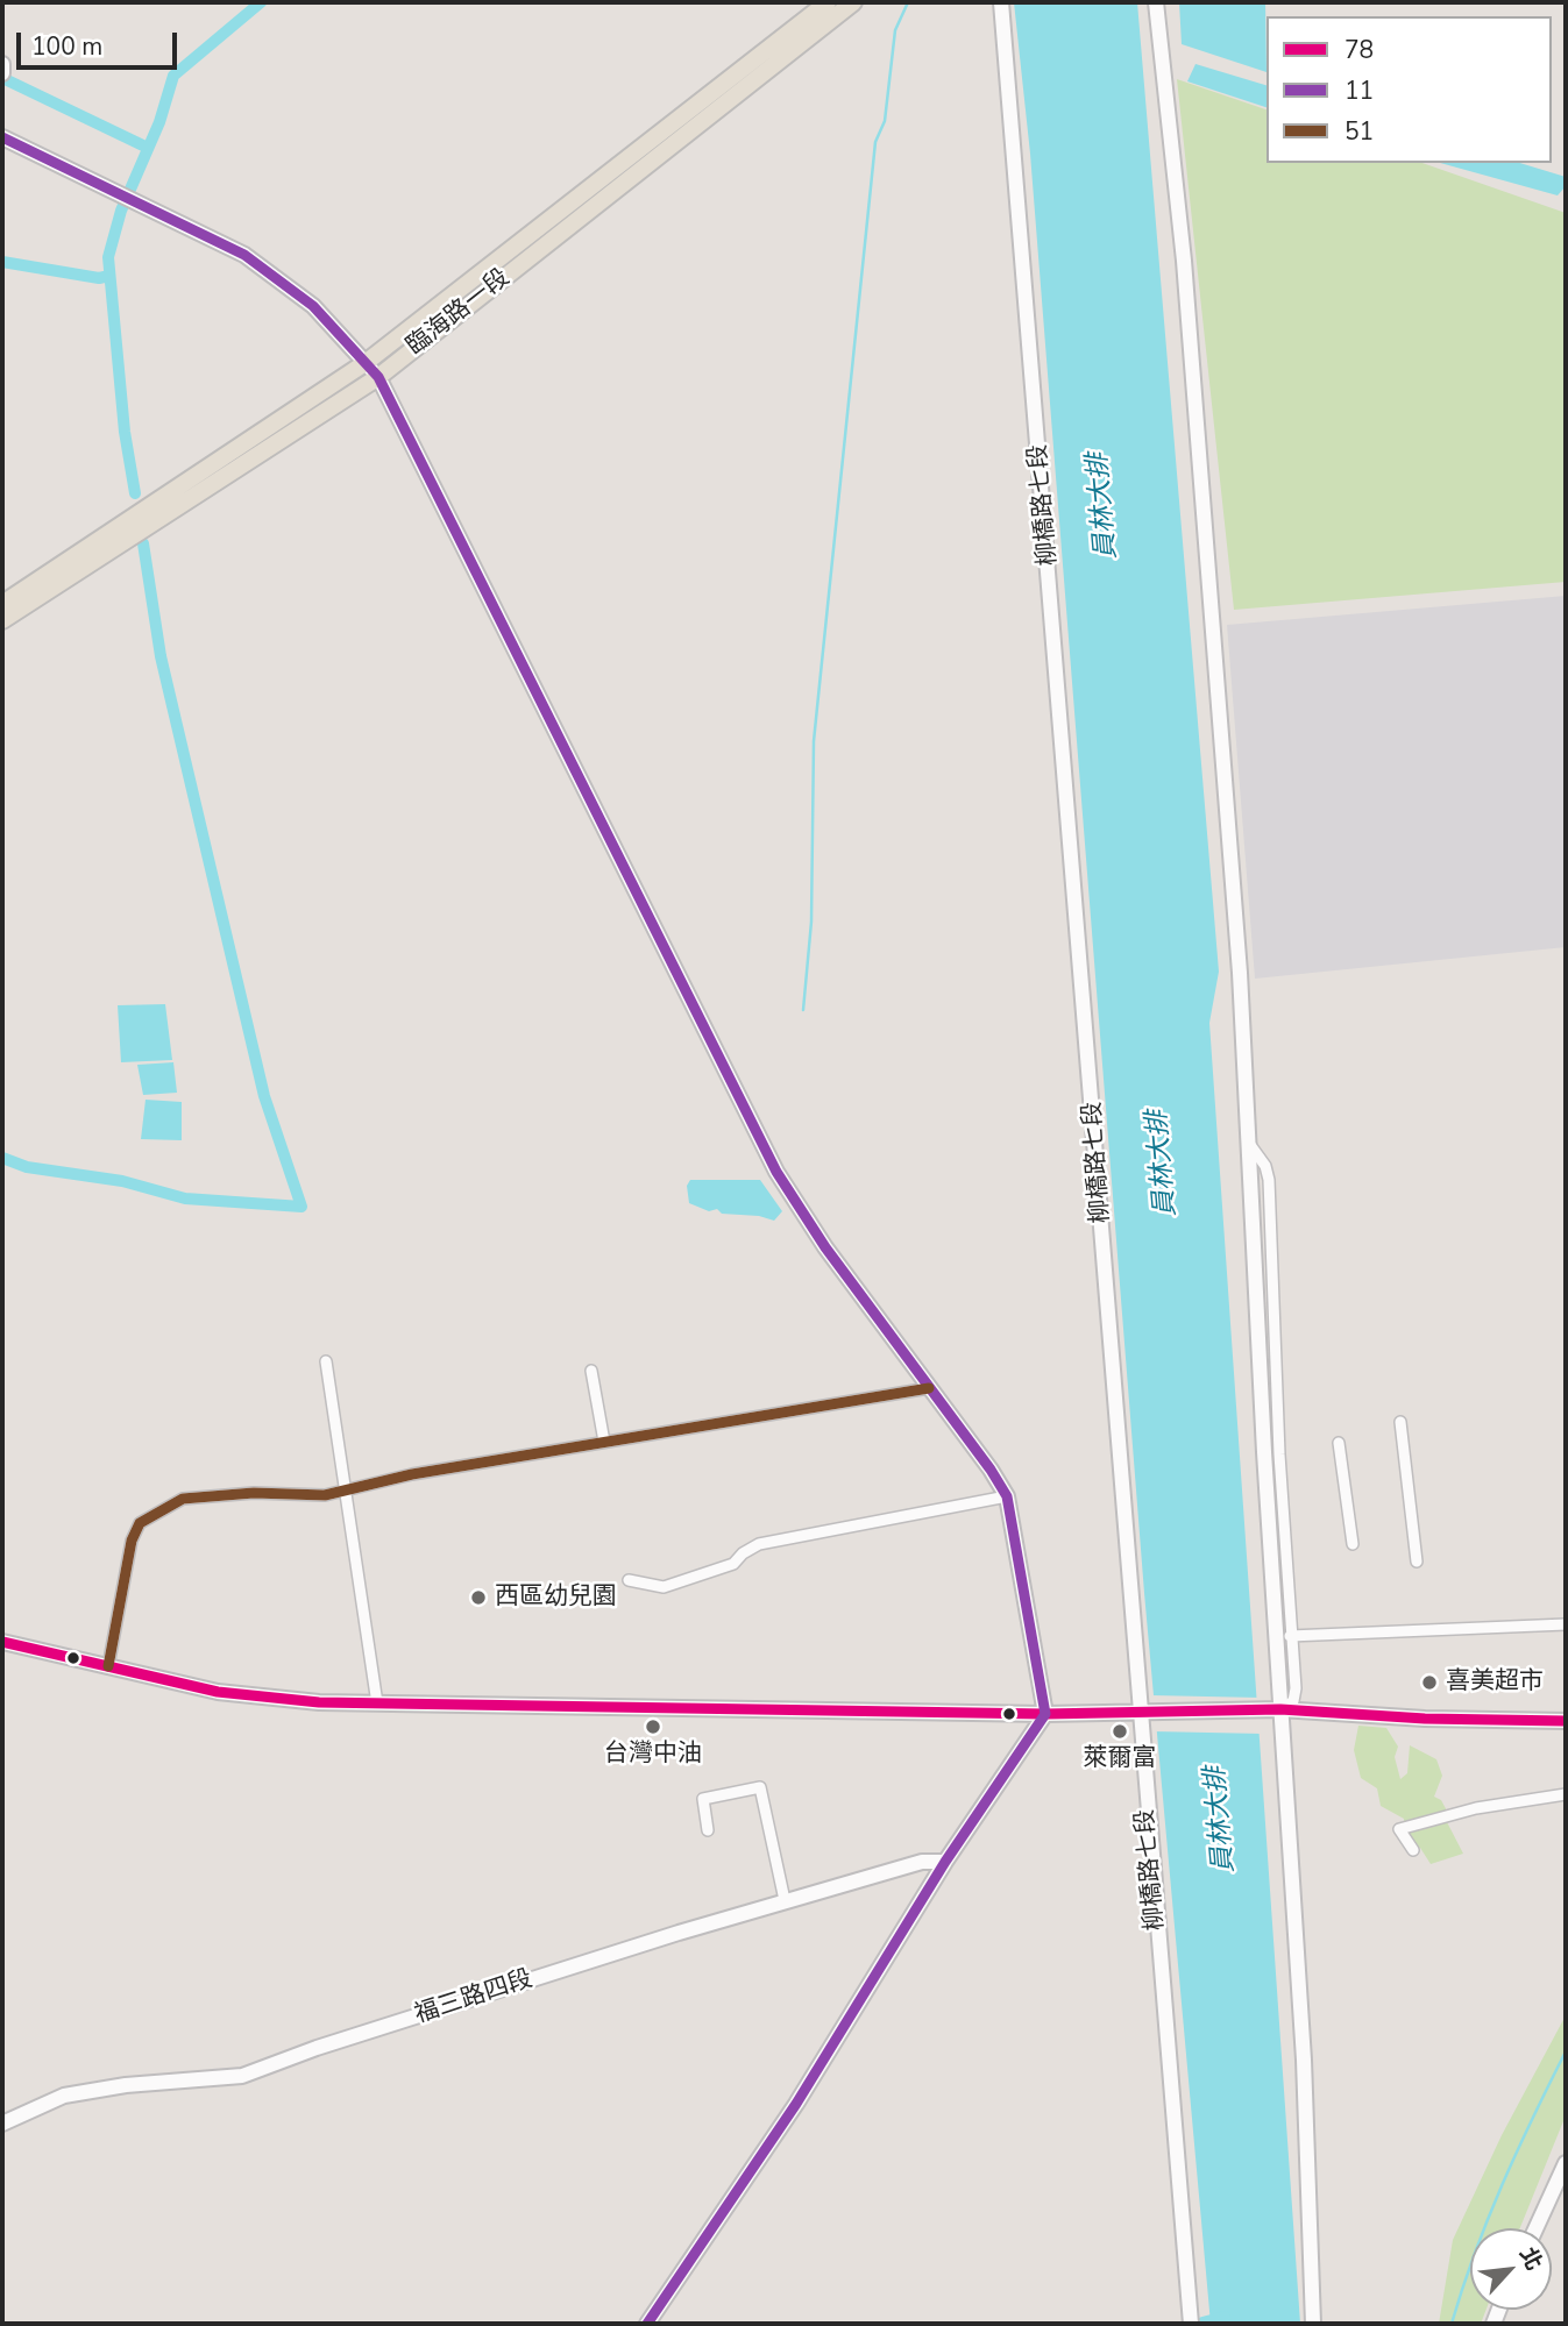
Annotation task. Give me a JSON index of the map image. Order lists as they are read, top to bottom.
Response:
{
  "streets": {
    "main road": ["臨海路一段"],
    "street": ["柳橋路七段", "福三路四段"]
  },
  "water": ["員林大排"],
  "places": [
    "西區幼兒園",
    "喜美超市",
    "台灣中油",
    "萊爾富"
  ],
  "lines": ["transit line 11", "transit line 51", "transit line 78"],
  "legend": ["78", "11", "51"],
  "scale_bar": "100 m",
  "north": "top right"
}
